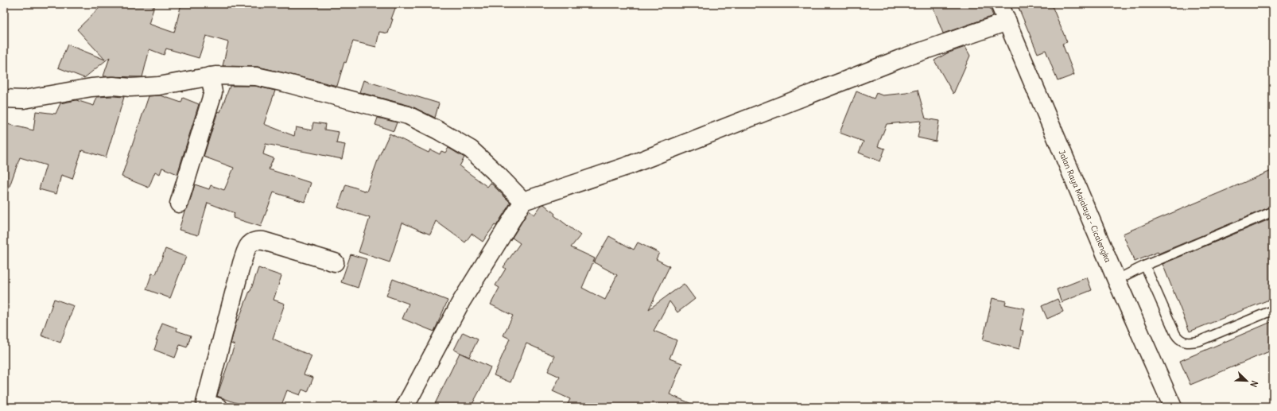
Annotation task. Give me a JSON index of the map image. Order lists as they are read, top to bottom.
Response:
{
  "streets": {
    "street": ["Jalan Raya Majalaya - Cicalengka"]
  },
  "north": "bottom right"
}
